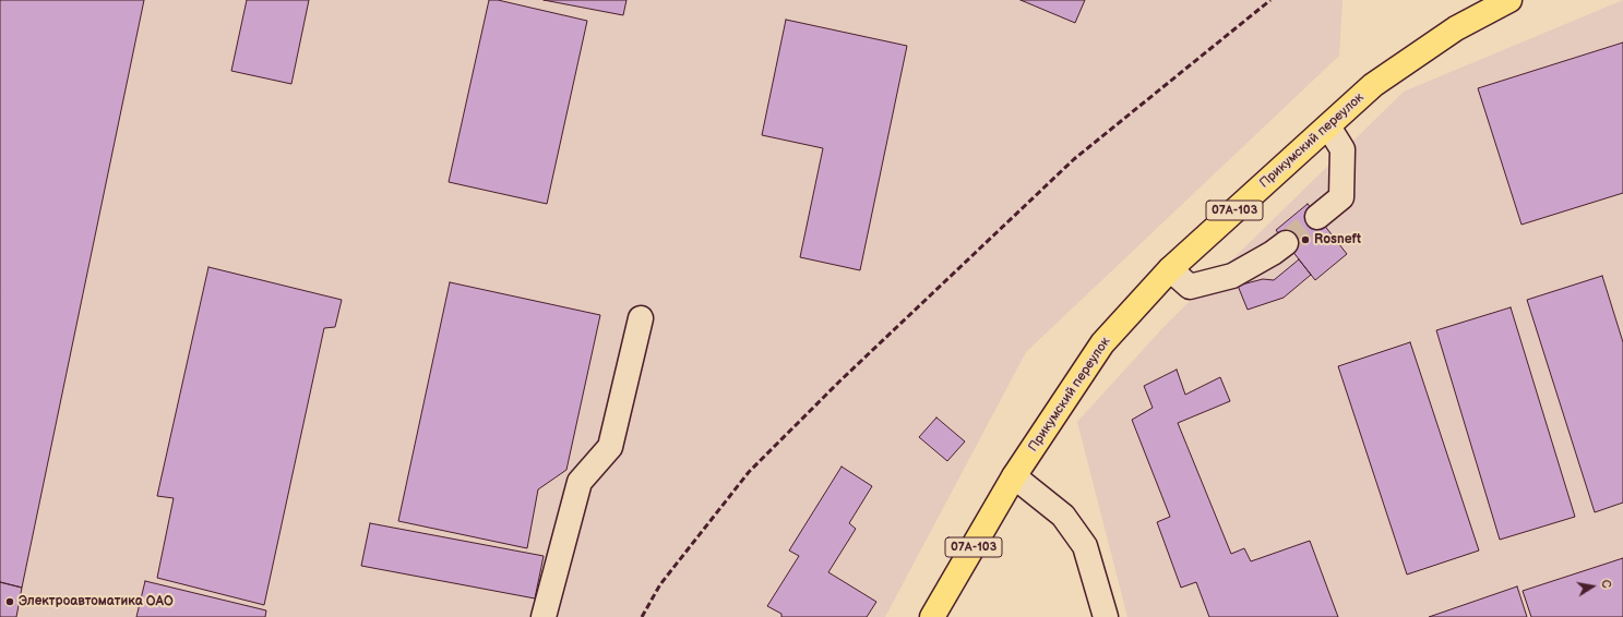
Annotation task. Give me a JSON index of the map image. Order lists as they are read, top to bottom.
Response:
{
  "streets": {
    "main road": ["Прикумский переулок", "07А-103"]
  },
  "crossings": [
    ["Прикумский переулок", "07А-103"]
  ],
  "places": ["Rosneft", "Электроавтоматика ОАО"],
  "north": "right"
}
